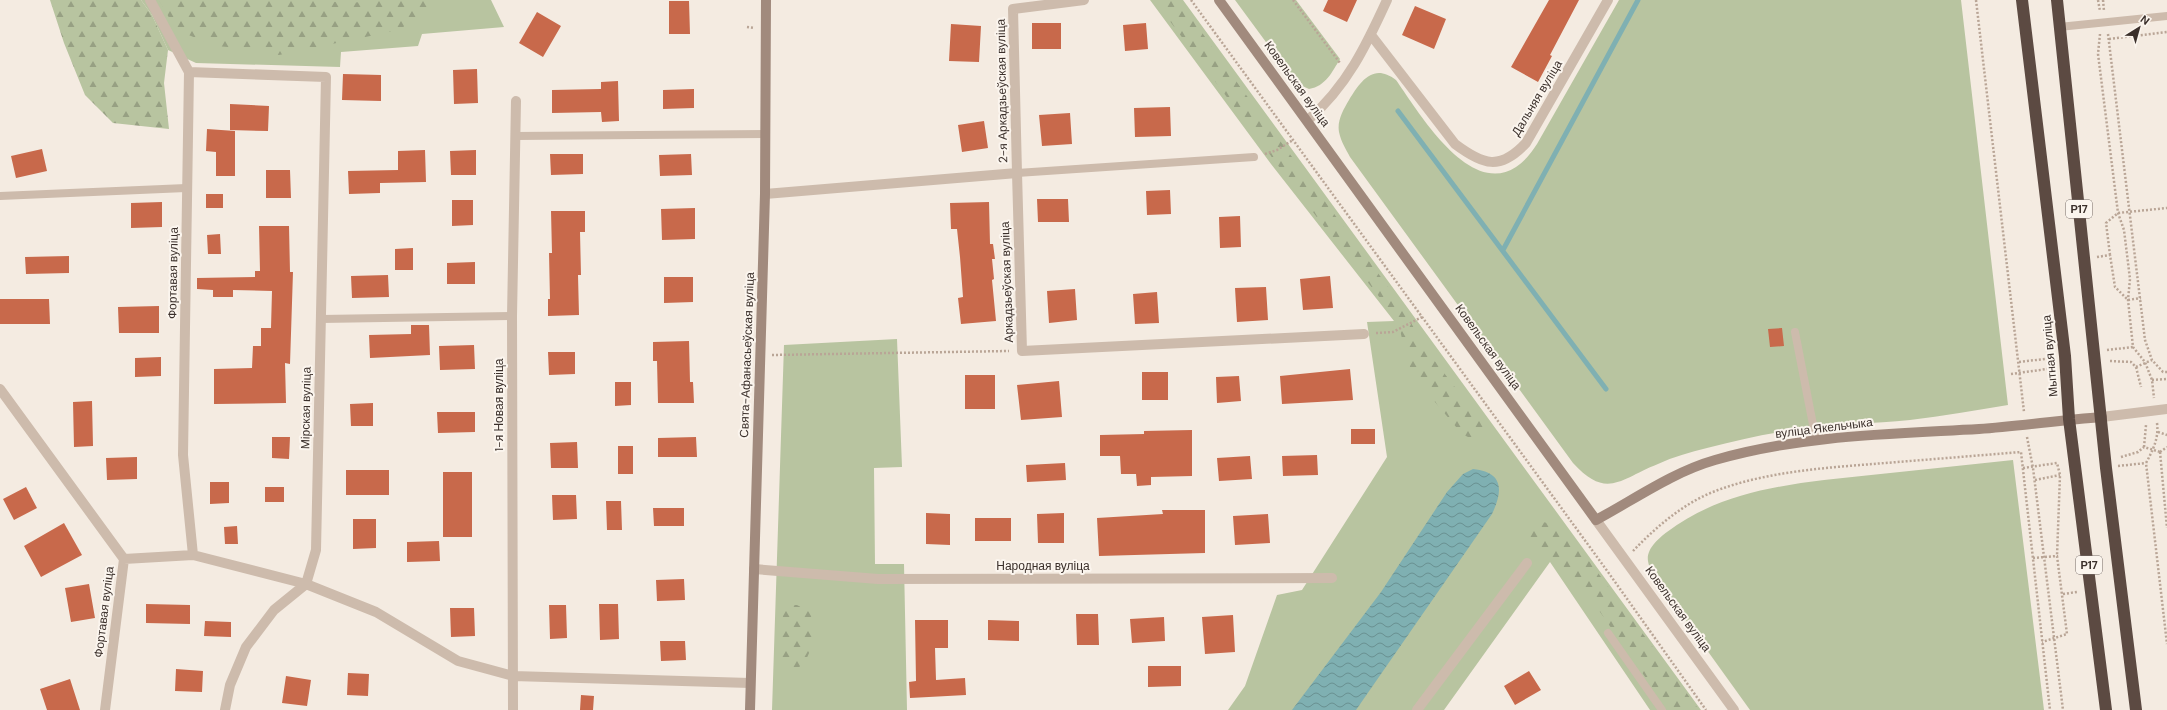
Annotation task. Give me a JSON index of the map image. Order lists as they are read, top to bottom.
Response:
{
  "streets": {
    "highway": ["Р17", "Мытная вуліца"],
    "main road": ["Ковельская вуліца", "Свята-Афанасьеўская вуліца", "вуліца Якельчыка"],
    "street": [
      "2-я Аркадзьеўская вуліца",
      "Дальняя вуліца",
      "Фортавая вуліца",
      "Аркадзьеўская вуліца",
      "1-я Новая вуліца",
      "Мірская вуліца",
      "Народная вуліца"
    ]
  },
  "crossings": [
    ["Ковельская вуліца", "вуліца Якельчыка"],
    ["2-я Аркадзьеўская вуліца", "Аркадзьеўская вуліца"],
    ["Р17", "вуліца Якельчыка"],
    ["Фортавая вуліца", "Мірская вуліца"],
    ["Свята-Афанасьеўская вуліца", "Народная вуліца"],
    ["Мытная вуліца", "вуліца Якельчыка"]
  ],
  "north": "top right"
}
